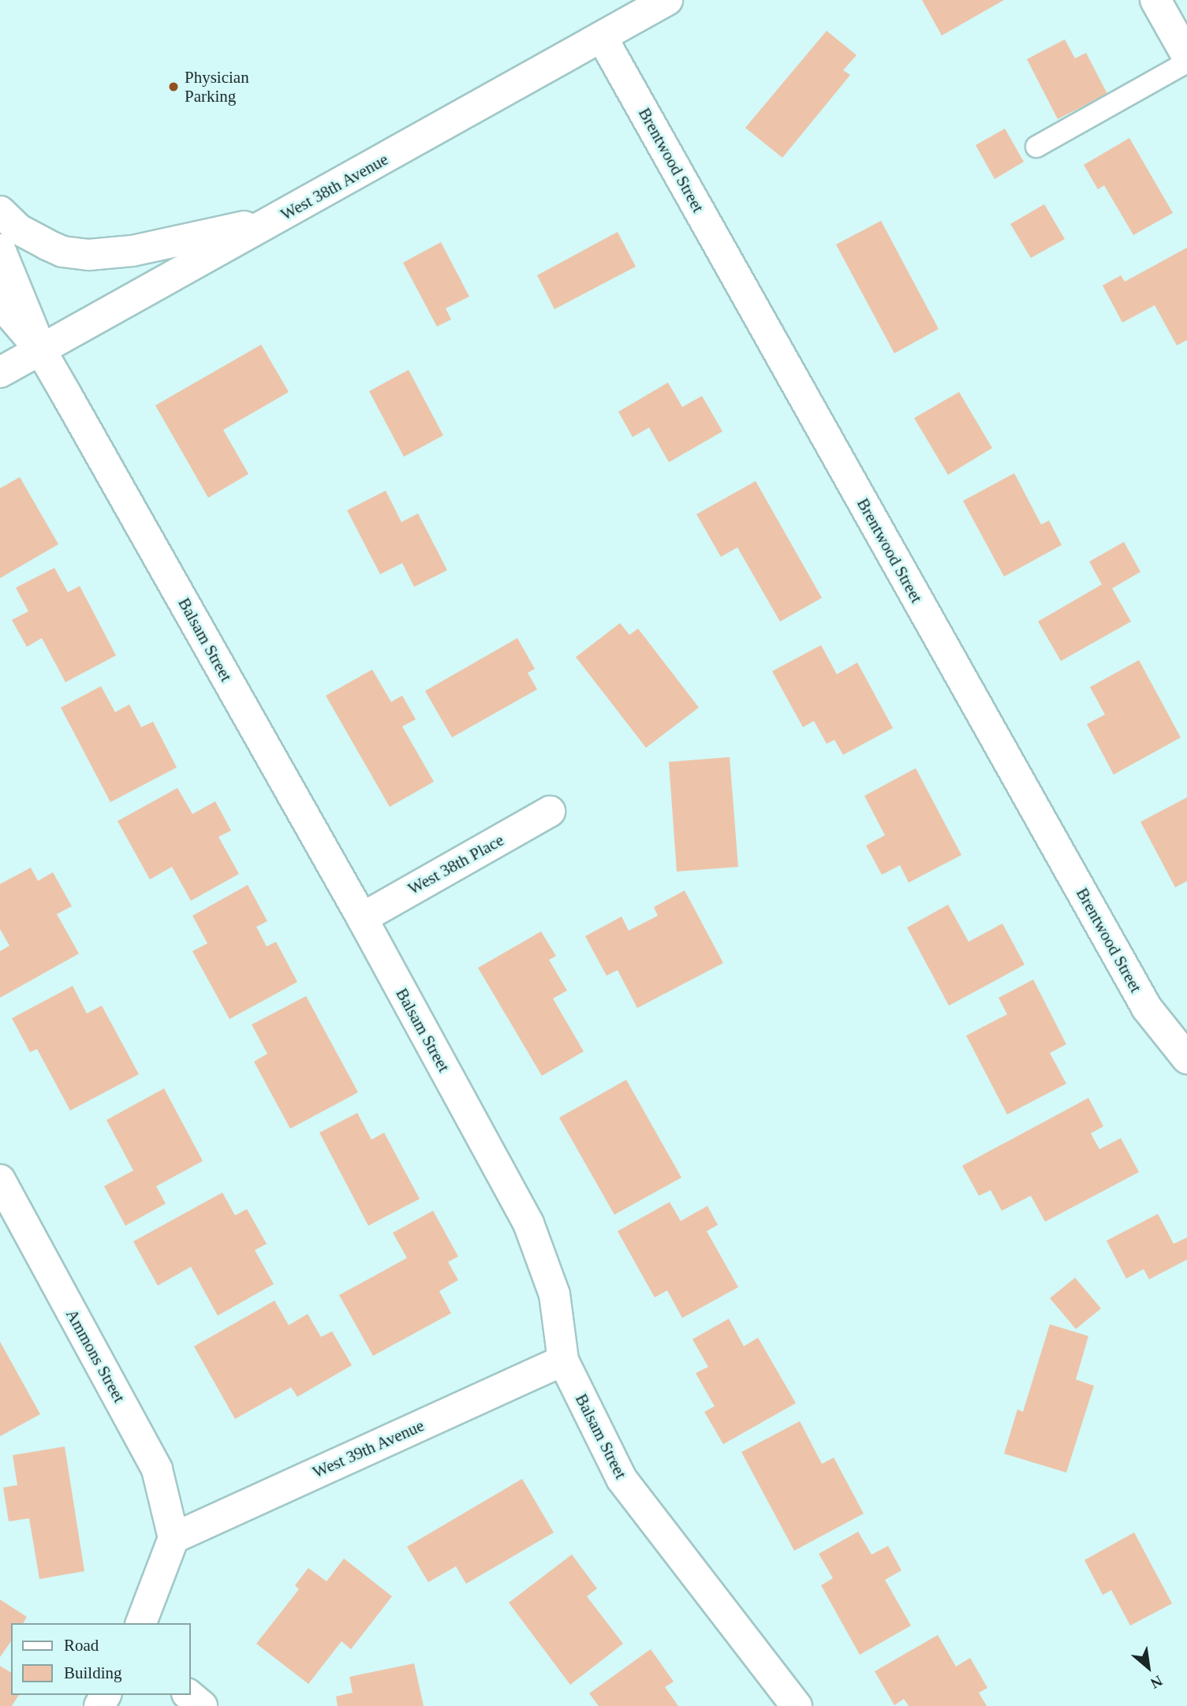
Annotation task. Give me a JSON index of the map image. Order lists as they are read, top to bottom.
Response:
{
  "streets": {
    "street": [
      "Brentwood Street",
      "West 38th Avenue",
      "Balsam Street",
      "West 38th Place",
      "Ammons Street",
      "West 39th Avenue"
    ]
  },
  "crossings": [
    ["Brentwood Street", "West 38th Avenue"],
    ["West 38th Avenue", "Balsam Street"],
    ["Balsam Street", "West 38th Place"],
    ["Balsam Street", "West 39th Avenue"],
    ["Ammons Street", "West 39th Avenue"]
  ],
  "places": ["Physician Parking"],
  "legend": ["Road", "Building"],
  "north": "bottom right"
}
